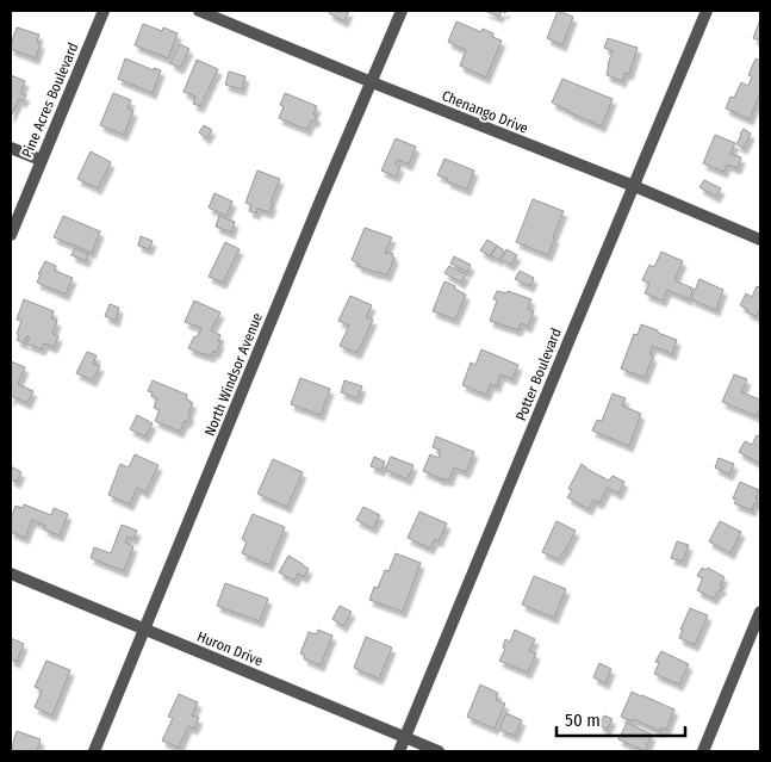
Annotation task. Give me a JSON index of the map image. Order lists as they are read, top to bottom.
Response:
{
  "streets": {
    "street": [
      "Pine Acres Boulevard",
      "Chenango Drive",
      "North Windsor Avenue",
      "Potter Boulevard",
      "Huron Drive"
    ]
  },
  "crossings": [
    ["Chenango Drive", "North Windsor Avenue"],
    ["Chenango Drive", "Potter Boulevard"],
    ["North Windsor Avenue", "Huron Drive"],
    ["Potter Boulevard", "Huron Drive"]
  ],
  "scale_bar": "50 m"
}
